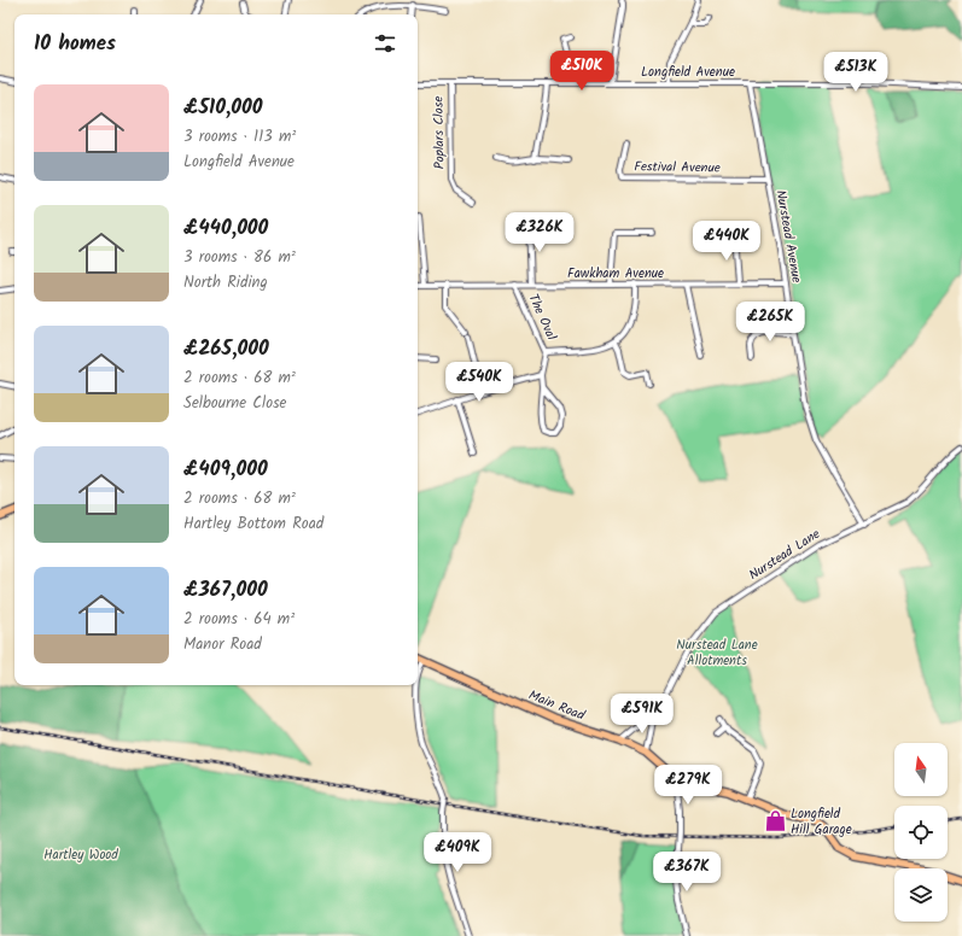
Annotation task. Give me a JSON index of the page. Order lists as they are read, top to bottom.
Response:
{
  "streets": {
    "main road": ["Main Road"],
    "street": [
      "Longfield Avenue",
      "Poplars Close",
      "Festival Avenue",
      "Nurstead Avenue",
      "Fawkham Avenue",
      "The Oval",
      "Nurstead Lane"
    ]
  },
  "crossings": [
    ["Longfield Avenue", "Poplars Close"],
    ["Longfield Avenue", "Nurstead Avenue"],
    ["Festival Avenue", "Nurstead Avenue"],
    ["Nurstead Avenue", "Fawkham Avenue"],
    ["Nurstead Avenue", "Nurstead Lane"],
    ["Fawkham Avenue", "The Oval"],
    ["Nurstead Lane", "Main Road"]
  ],
  "parks": ["Nurstead Lane Allotments", "Hartley Wood"],
  "places": {
    "shop": ["Longfield Hill Garage"]
  },
  "north": "top",
  "page": {
    "heading": "10 homes",
    "price": [
      "£510K",
      "£513K",
      "£326K",
      "£440K",
      "£265K",
      "£540K",
      "£591K",
      "£279K",
      "£409K",
      "£367K"
    ],
    "list": [
      {
        "name": "£510,000",
        "note": "3 rooms · 113 m² · Longfield Avenue"
      },
      {
        "name": "£440,000",
        "note": "3 rooms · 86 m² · North Riding"
      },
      {
        "name": "£265,000",
        "note": "2 rooms · 68 m² · Selbourne Close"
      },
      {
        "name": "£409,000",
        "note": "2 rooms · 68 m² · Hartley Bottom Road"
      },
      {
        "name": "£367,000",
        "note": "2 rooms · 64 m² · Manor Road"
      }
    ]
  }
}
